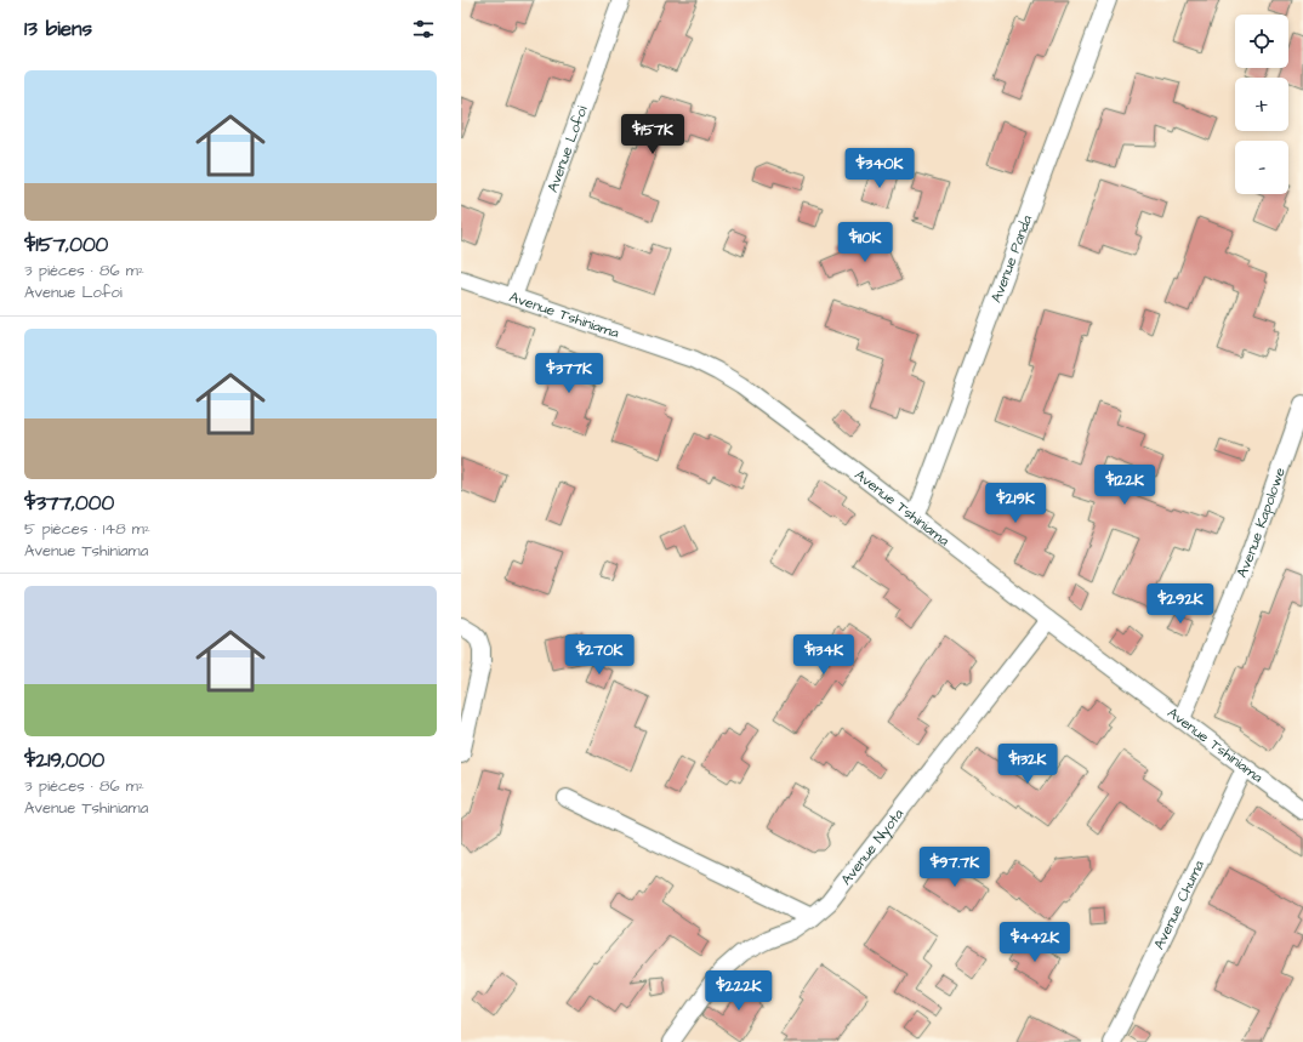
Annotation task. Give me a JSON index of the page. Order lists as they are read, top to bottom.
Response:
{
  "streets": {
    "street": [
      "Avenue Lofoi",
      "Avenue Panda",
      "Avenue Tshiniama",
      "Avenue Kapolowe",
      "Avenue Nyota",
      "Avenue Chuma"
    ]
  },
  "crossings": [
    ["Avenue Lofoi", "Avenue Tshiniama"],
    ["Avenue Panda", "Avenue Tshiniama"],
    ["Avenue Tshiniama", "Avenue Kapolowe"],
    ["Avenue Tshiniama", "Avenue Nyota"],
    ["Avenue Tshiniama", "Avenue Chuma"]
  ],
  "page": {
    "heading": "13 biens",
    "map_buttons": ["+", "−"],
    "list": [
      {
        "name": "$157,000",
        "note": "3 pièces · 86 m² · Avenue Lofoi"
      },
      {
        "name": "$377,000",
        "note": "5 pièces · 148 m² · Avenue Tshiniama"
      },
      {
        "name": "$219,000",
        "note": "3 pièces · 86 m² · Avenue Tshiniama"
      }
    ],
    "price": [
      "$157K",
      "$340K",
      "$110K",
      "$377K",
      "$122K",
      "$219K",
      "$292K",
      "$270K",
      "$134K",
      "$132K",
      "$97.7K",
      "$442K",
      "$222K"
    ]
  }
}
